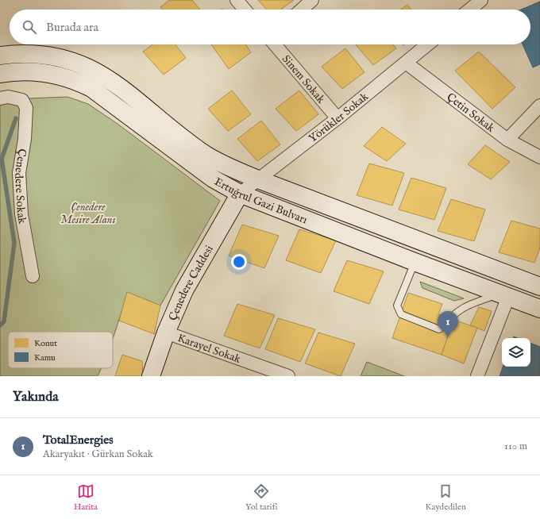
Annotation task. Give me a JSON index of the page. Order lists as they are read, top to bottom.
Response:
{
  "streets": {
    "main road": ["Ertuğrul Gazi Bulvarı", "Çenedere Caddesi"],
    "street": [
      "Sinem Sokak",
      "Çetin Sokak",
      "Yörükler Sokak",
      "Çenedere Sokak",
      "Karayel Sokak"
    ]
  },
  "crossings": [
    ["Sinem Sokak", "Yörükler Sokak"],
    ["Çetin Sokak", "Yörükler Sokak"],
    ["Yörükler Sokak", "Ertuğrul Gazi Bulvarı"],
    ["Yörükler Sokak", "Çenedere Caddesi"],
    ["Ertuğrul Gazi Bulvarı", "Çenedere Caddesi"],
    ["Çenedere Caddesi", "Karayel Sokak"]
  ],
  "parks": ["Çenedere Mesire Alanı"],
  "legend": ["Konut", "Kamu"],
  "page": {
    "search": "Burada ara",
    "pins": "1",
    "heading": "Yakında",
    "list": [
      {
        "mark": "1",
        "name": "TotalEnergies",
        "note": "Akaryakıt · Gürkan Sokak",
        "value": "110 m"
      }
    ],
    "nav": ["Harita", "Yol tarifi", "Kaydedilen"]
  }
}
